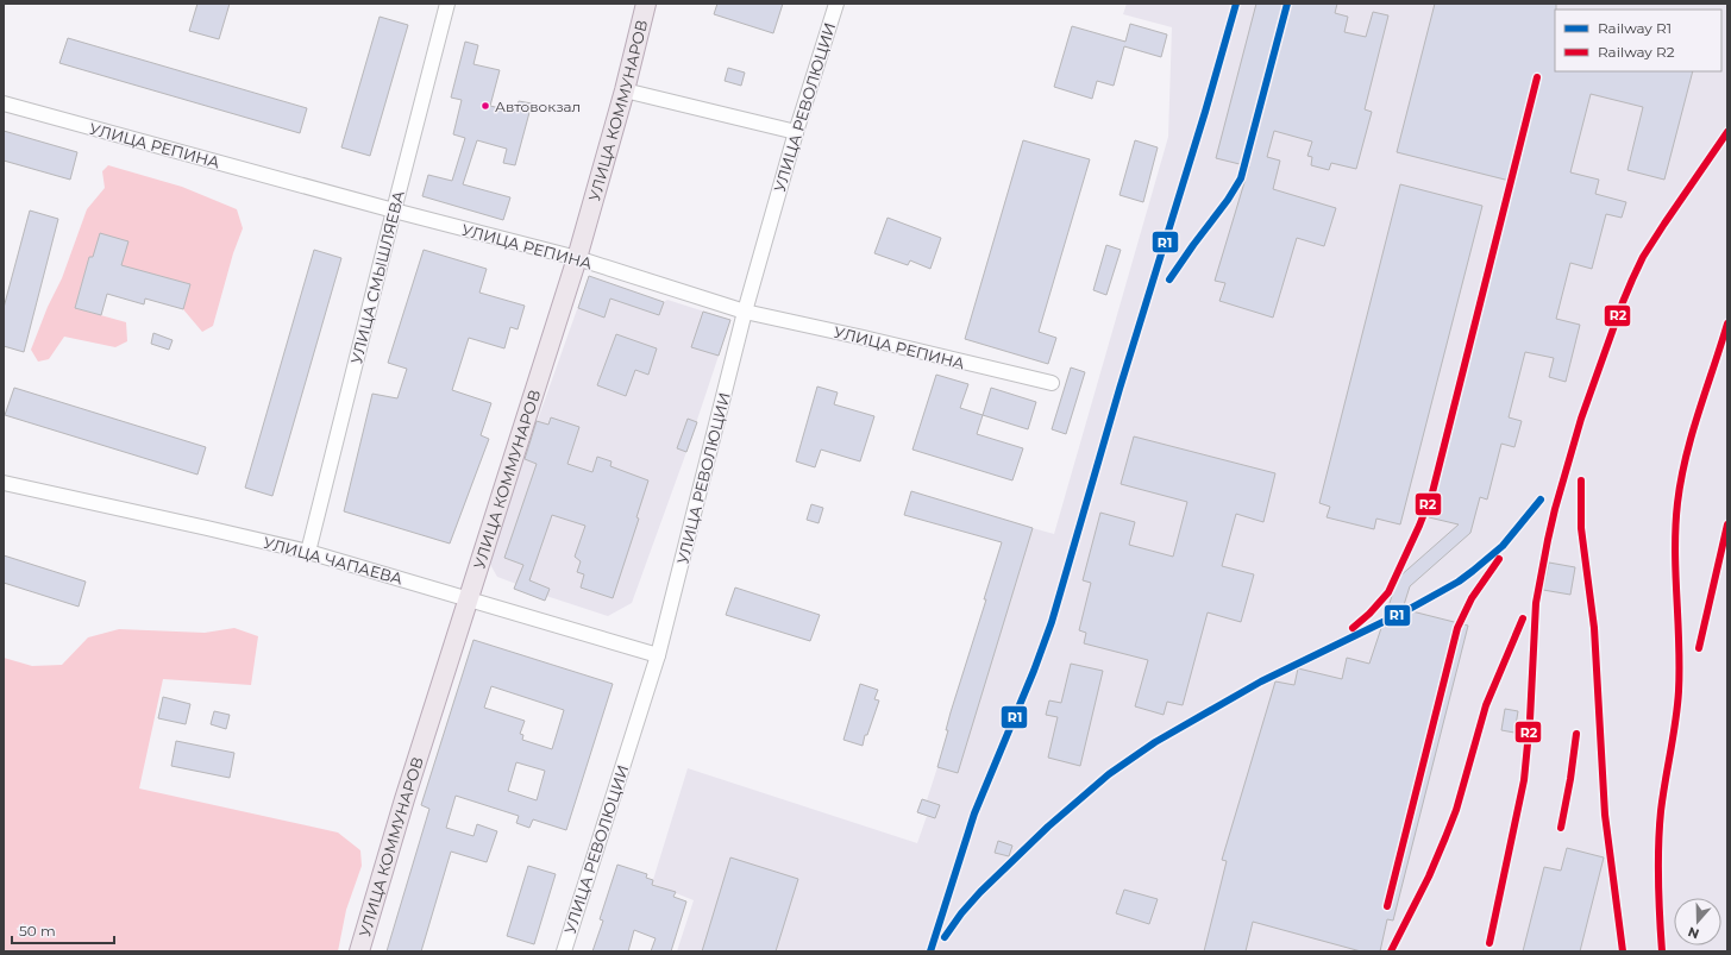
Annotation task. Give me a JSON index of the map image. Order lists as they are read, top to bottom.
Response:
{
  "streets": {
    "main road": ["УЛИЦА КОММУНАРОВ"],
    "street": [
      "УЛИЦА РЕВОЛЮЦИИ",
      "УЛИЦА РЕПИНА",
      "УЛИЦА СМЫШЛЯЕВА",
      "УЛИЦА ЧАПАЕВА"
    ]
  },
  "crossings": [
    ["УЛИЦА РЕВОЛЮЦИИ", "УЛИЦА РЕПИНА"],
    ["УЛИЦА РЕВОЛЮЦИИ", "УЛИЦА ЧАПАЕВА"],
    ["УЛИЦА КОММУНАРОВ", "УЛИЦА РЕПИНА"],
    ["УЛИЦА КОММУНАРОВ", "УЛИЦА ЧАПАЕВА"],
    ["УЛИЦА РЕПИНА", "УЛИЦА СМЫШЛЯЕВА"],
    ["УЛИЦА СМЫШЛЯЕВА", "УЛИЦА ЧАПАЕВА"]
  ],
  "places": ["Автовокзал"],
  "lines": ["rail line R1", "rail line R2"],
  "legend": ["Railway R1", "Railway R2"],
  "scale_bar": "50 m",
  "north": "bottom"
}
